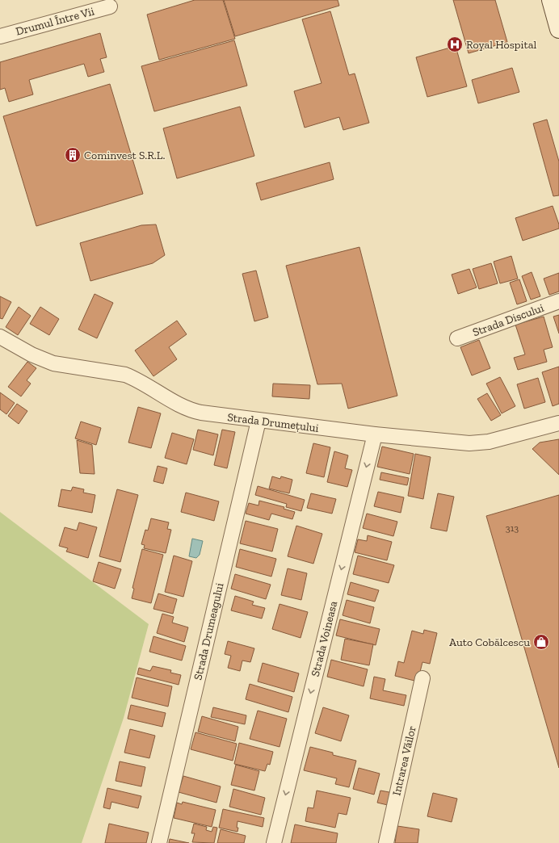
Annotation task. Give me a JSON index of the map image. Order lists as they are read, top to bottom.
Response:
{
  "streets": {
    "street": [
      "Drumul Între Vii",
      "Strada Discului",
      "Strada Drumețului",
      "Strada Drumeagului",
      "Strada Voineasa",
      "Intrarea Văilor"
    ]
  },
  "crossings": [
    ["Strada Drumețului", "Strada Drumeagului"],
    ["Strada Drumețului", "Strada Voineasa"]
  ],
  "one_way": ["Strada Voineasa"],
  "places": {
    "hospital": ["Royal Hospital"],
    "building": ["Cominvest S.R.L."],
    "shop": ["Auto Cobălcescu"]
  },
  "house_numbers": ["313"]
}
